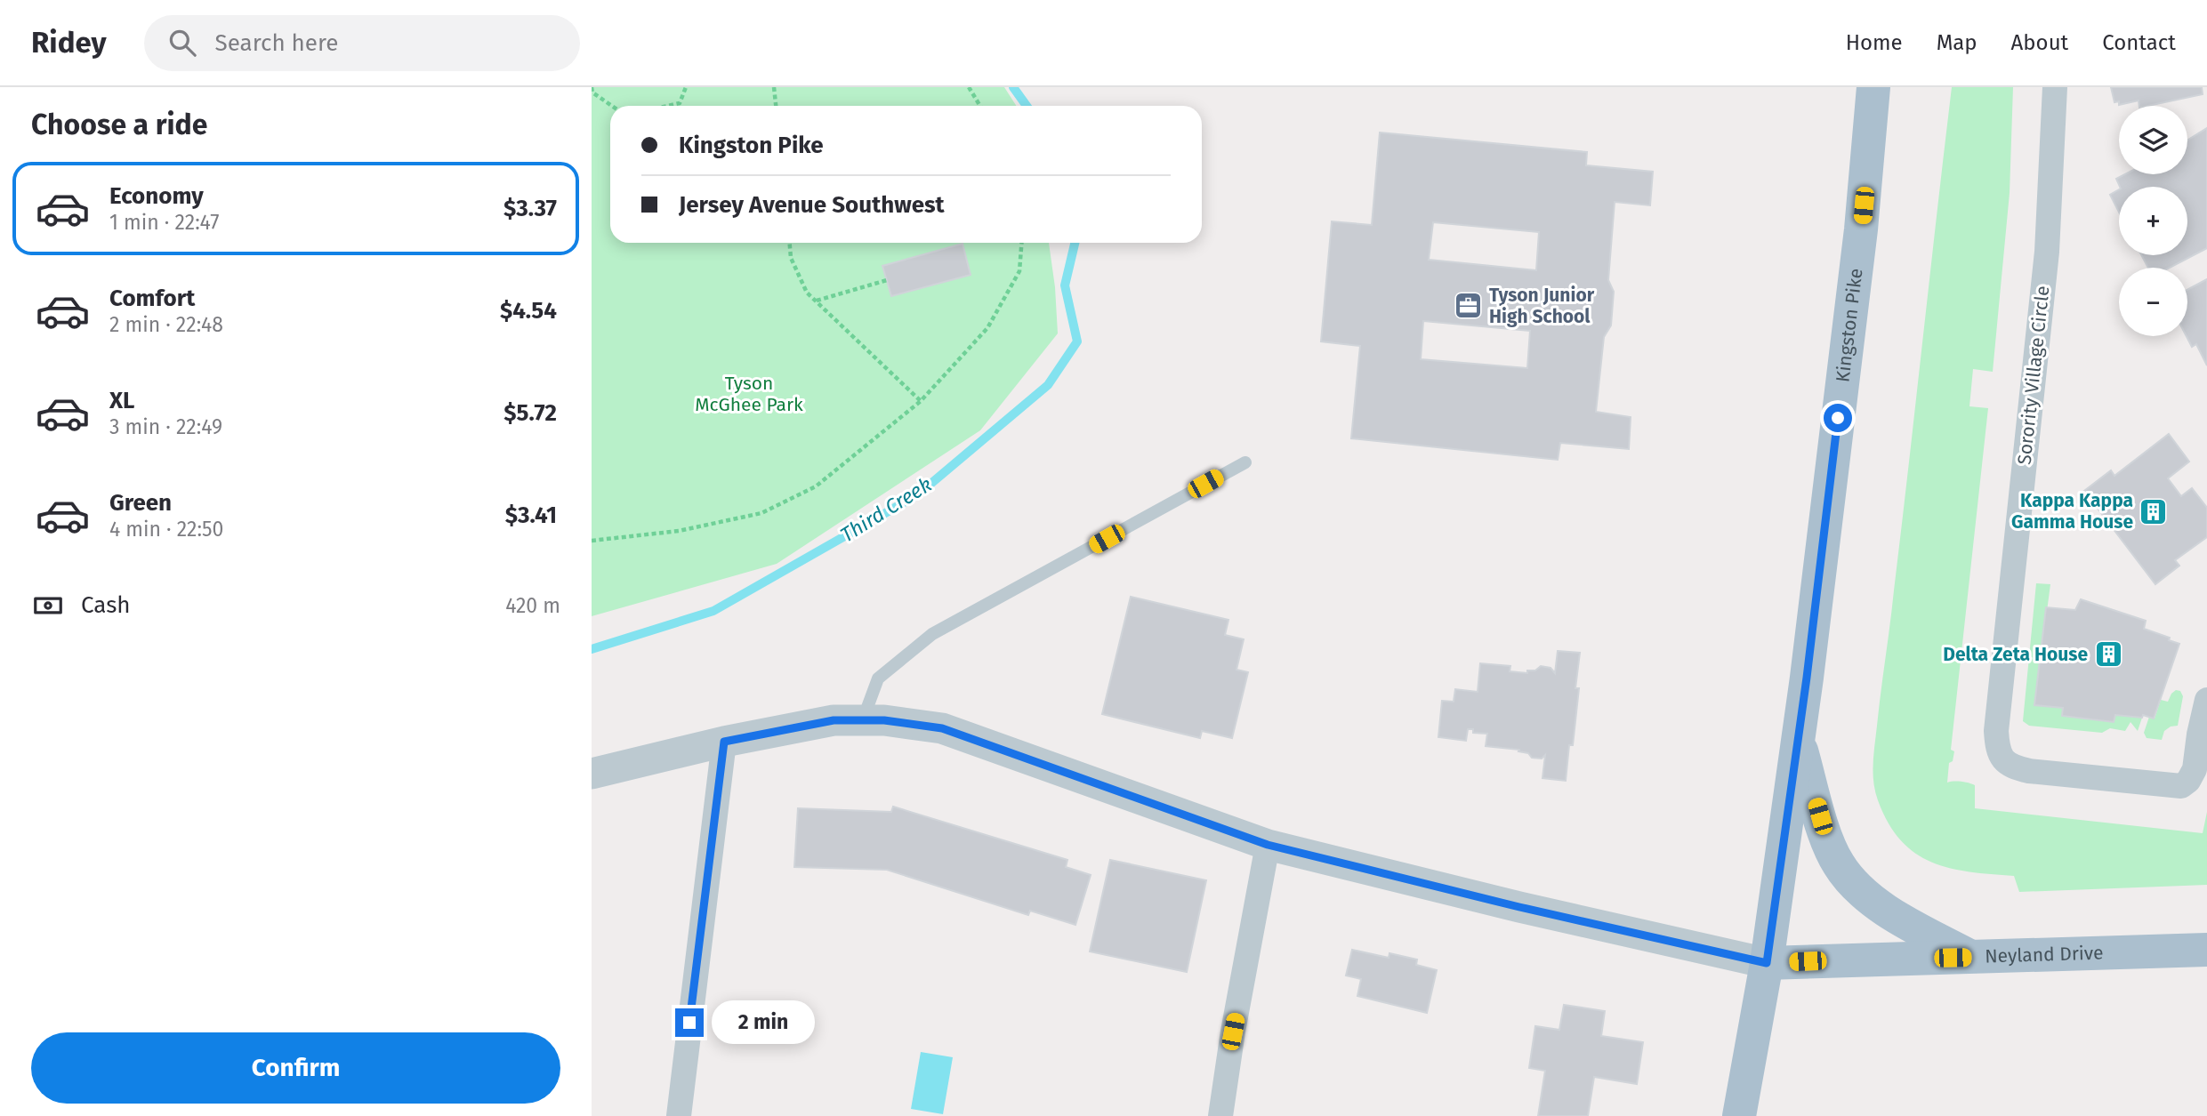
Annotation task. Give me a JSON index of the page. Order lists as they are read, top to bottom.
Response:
{
  "streets": {
    "main road": ["Kingston Pike", "Neyland Drive"],
    "street": ["Sorority Village Circle"]
  },
  "crossings": [
    ["Kingston Pike", "Neyland Drive"]
  ],
  "water": ["Third Creek"],
  "parks": ["Tyson McGhee Park"],
  "places": {
    "office": ["Tyson Junior High School"],
    "building": ["Kappa Kappa Gamma House", "Delta Zeta House"]
  },
  "page": {
    "header": "Ridey",
    "search": "Search here",
    "nav": [
      "Home",
      "Map",
      "About",
      "Contact"
    ],
    "heading": "Choose a ride",
    "map_buttons": ["+", "−"],
    "banner": ["Kingston Pike", "Jersey Avenue Southwest"],
    "list": [
      {
        "name": "Economy",
        "note": "1 min · 22:47",
        "value": "$3.37"
      },
      {
        "name": "Comfort",
        "note": "2 min · 22:48",
        "value": "$4.54"
      },
      {
        "name": "XL",
        "note": "3 min · 22:49",
        "value": "$5.72"
      },
      {
        "name": "Green",
        "note": "4 min · 22:50",
        "value": "$3.41"
      }
    ],
    "pay": ["Cash", "420 m"],
    "bubble": "2 min",
    "buttons": "Confirm"
  }
}
